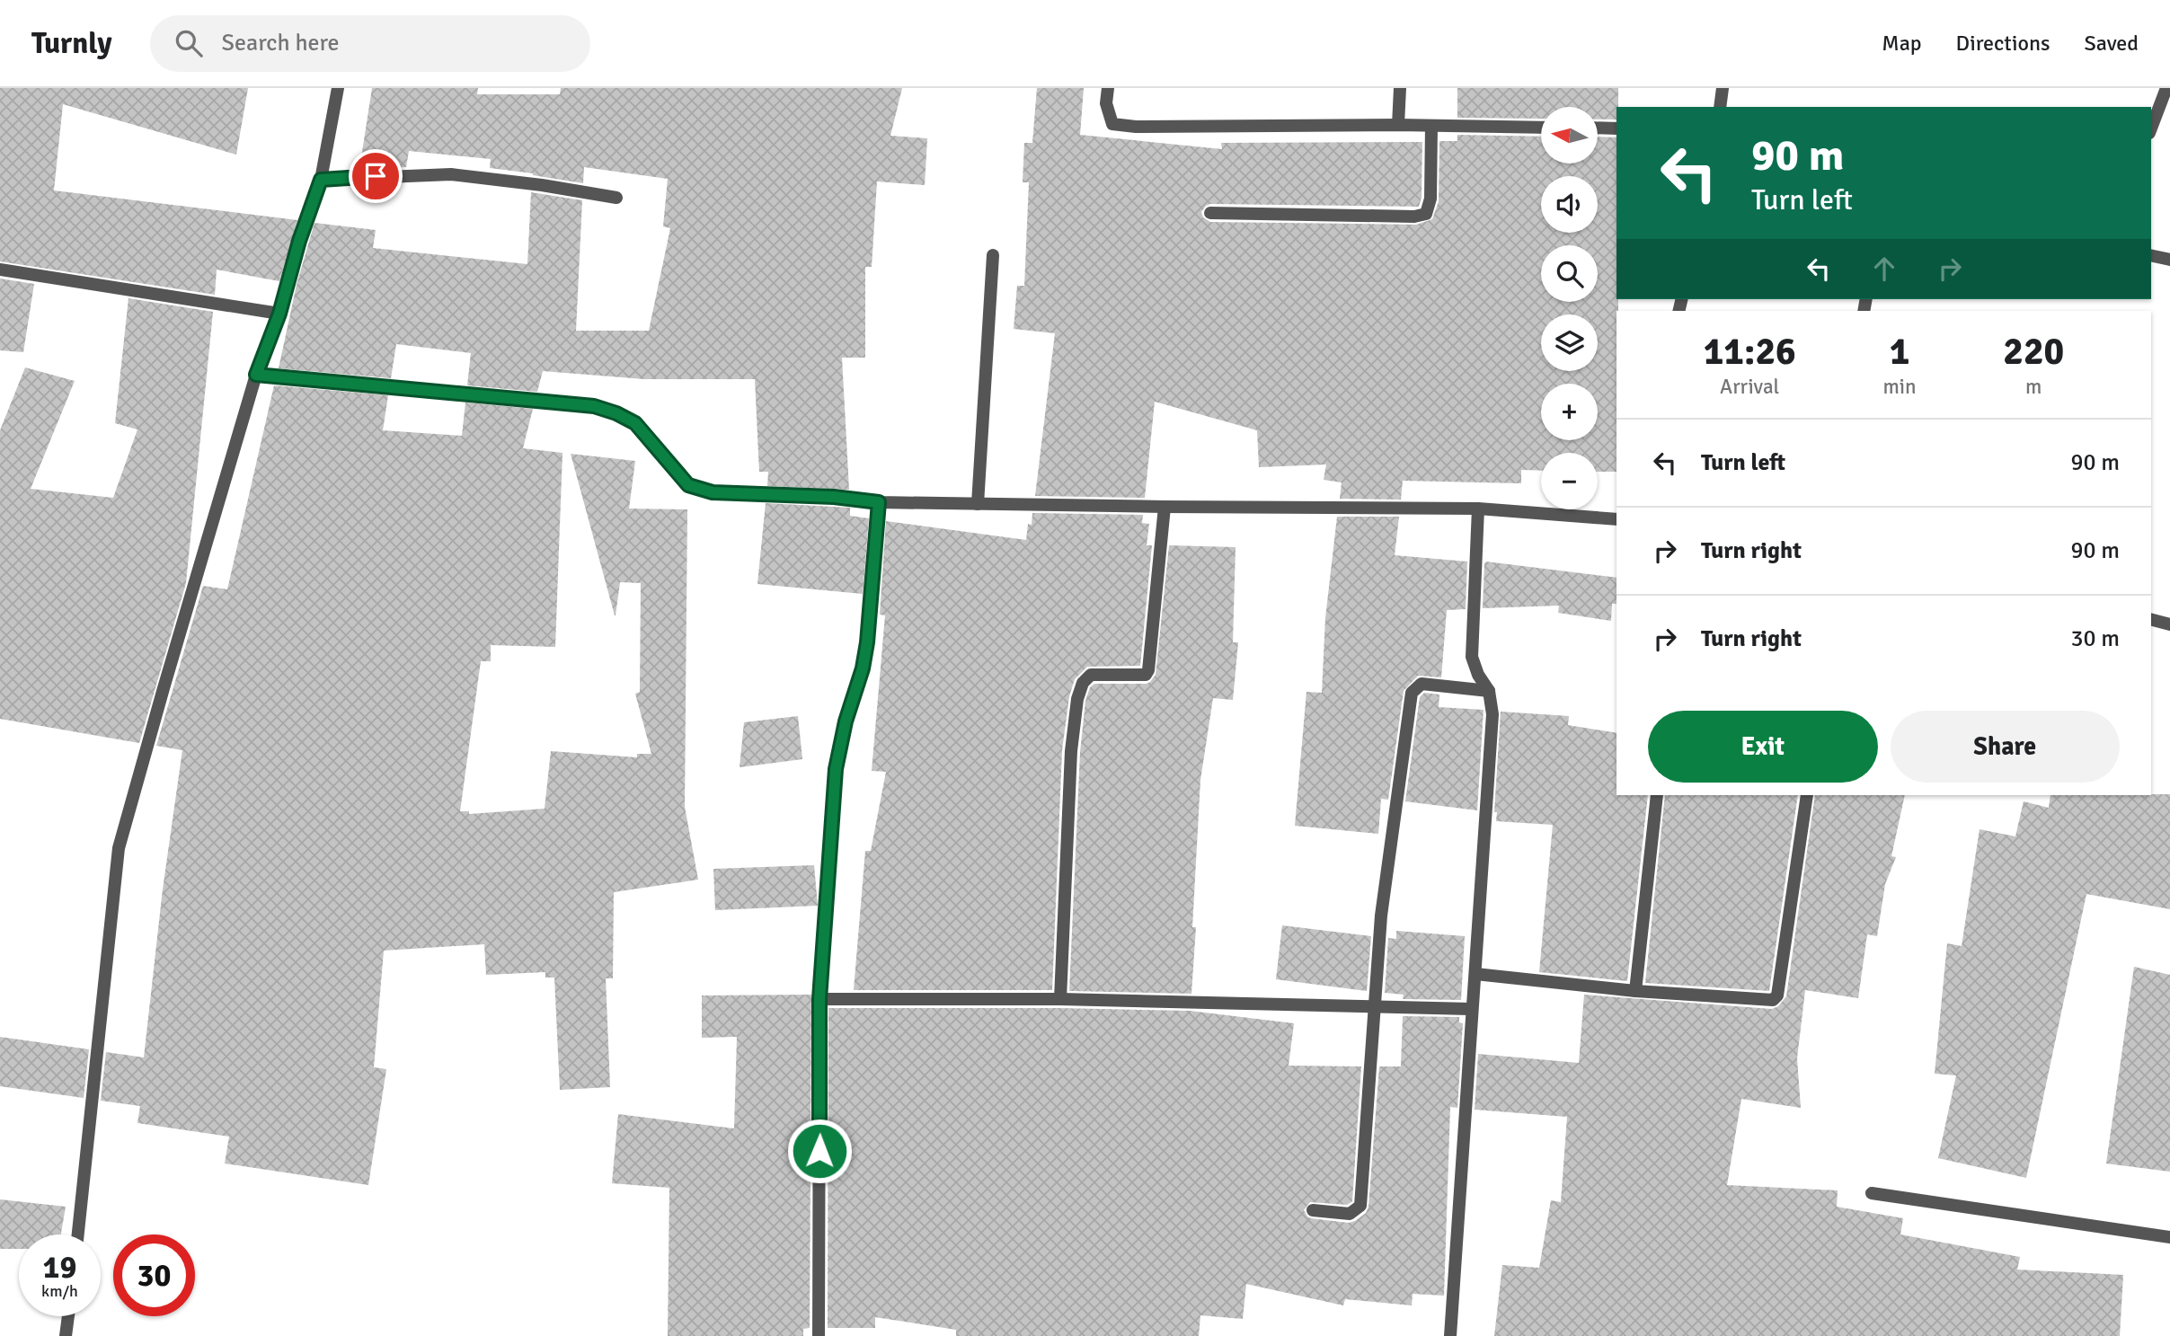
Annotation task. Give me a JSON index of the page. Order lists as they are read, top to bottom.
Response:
{
  "north": "left",
  "page": {
    "header": "Turnly",
    "search": "Search here",
    "nav": ["Map", "Directions", "Saved"],
    "map_buttons": ["+", "−"],
    "turn": ["90 m", "Turn left"],
    "eta": [
      "11:26",
      "Arrival",
      "1",
      "min",
      "220",
      "m"
    ],
    "list": [
      {
        "name": "Turn left",
        "value": "90 m"
      },
      {
        "name": "Turn right",
        "value": "90 m"
      },
      {
        "name": "Turn right",
        "value": "30 m"
      }
    ],
    "buttons": ["Exit", "Share"],
    "speed": "19 km/h",
    "limit": "30"
  }
}
